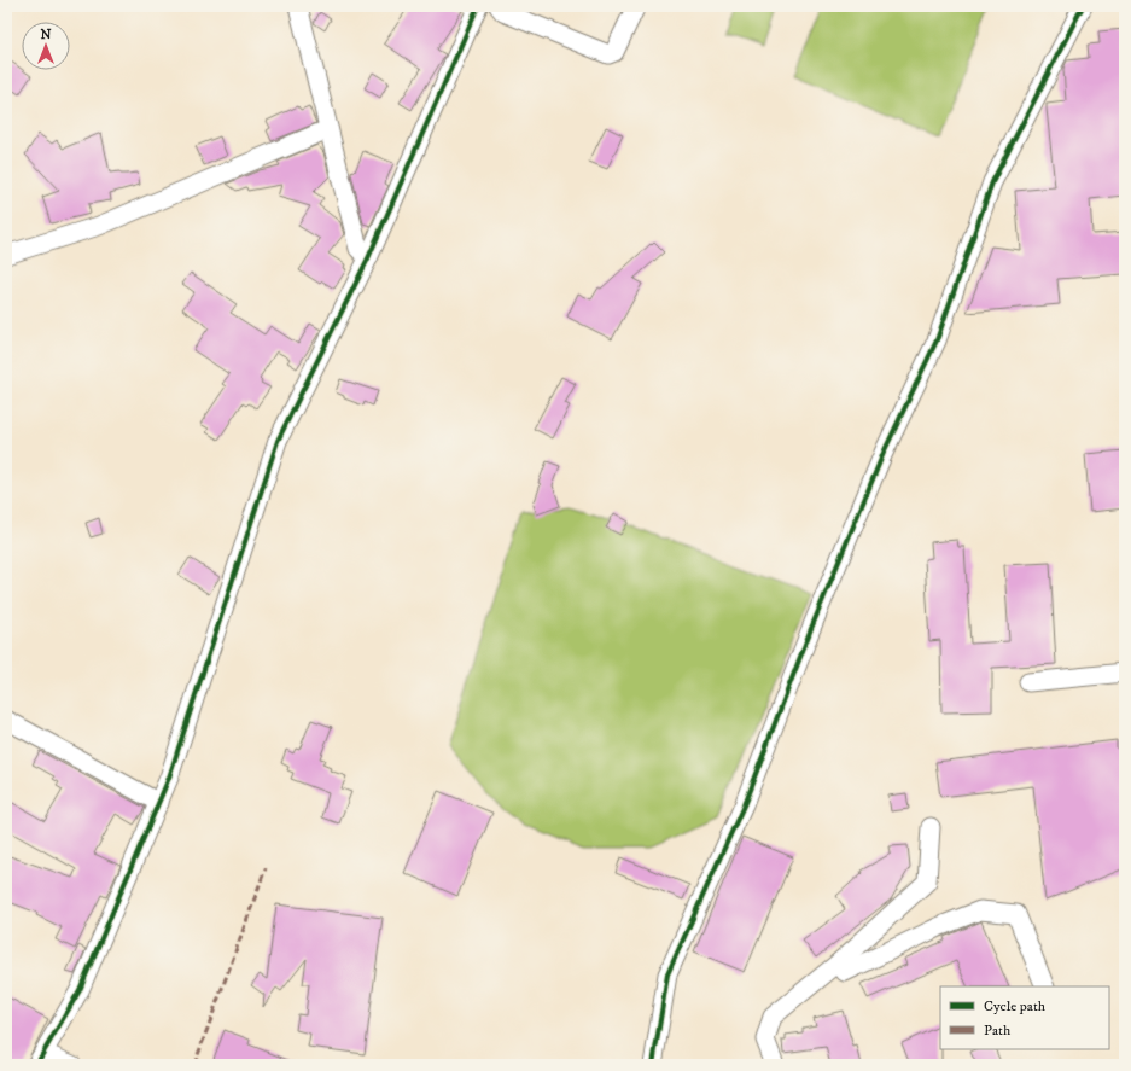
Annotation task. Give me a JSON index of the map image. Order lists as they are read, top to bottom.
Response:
{
  "legend": ["Cycle path", "Path"],
  "north": "top"
}
